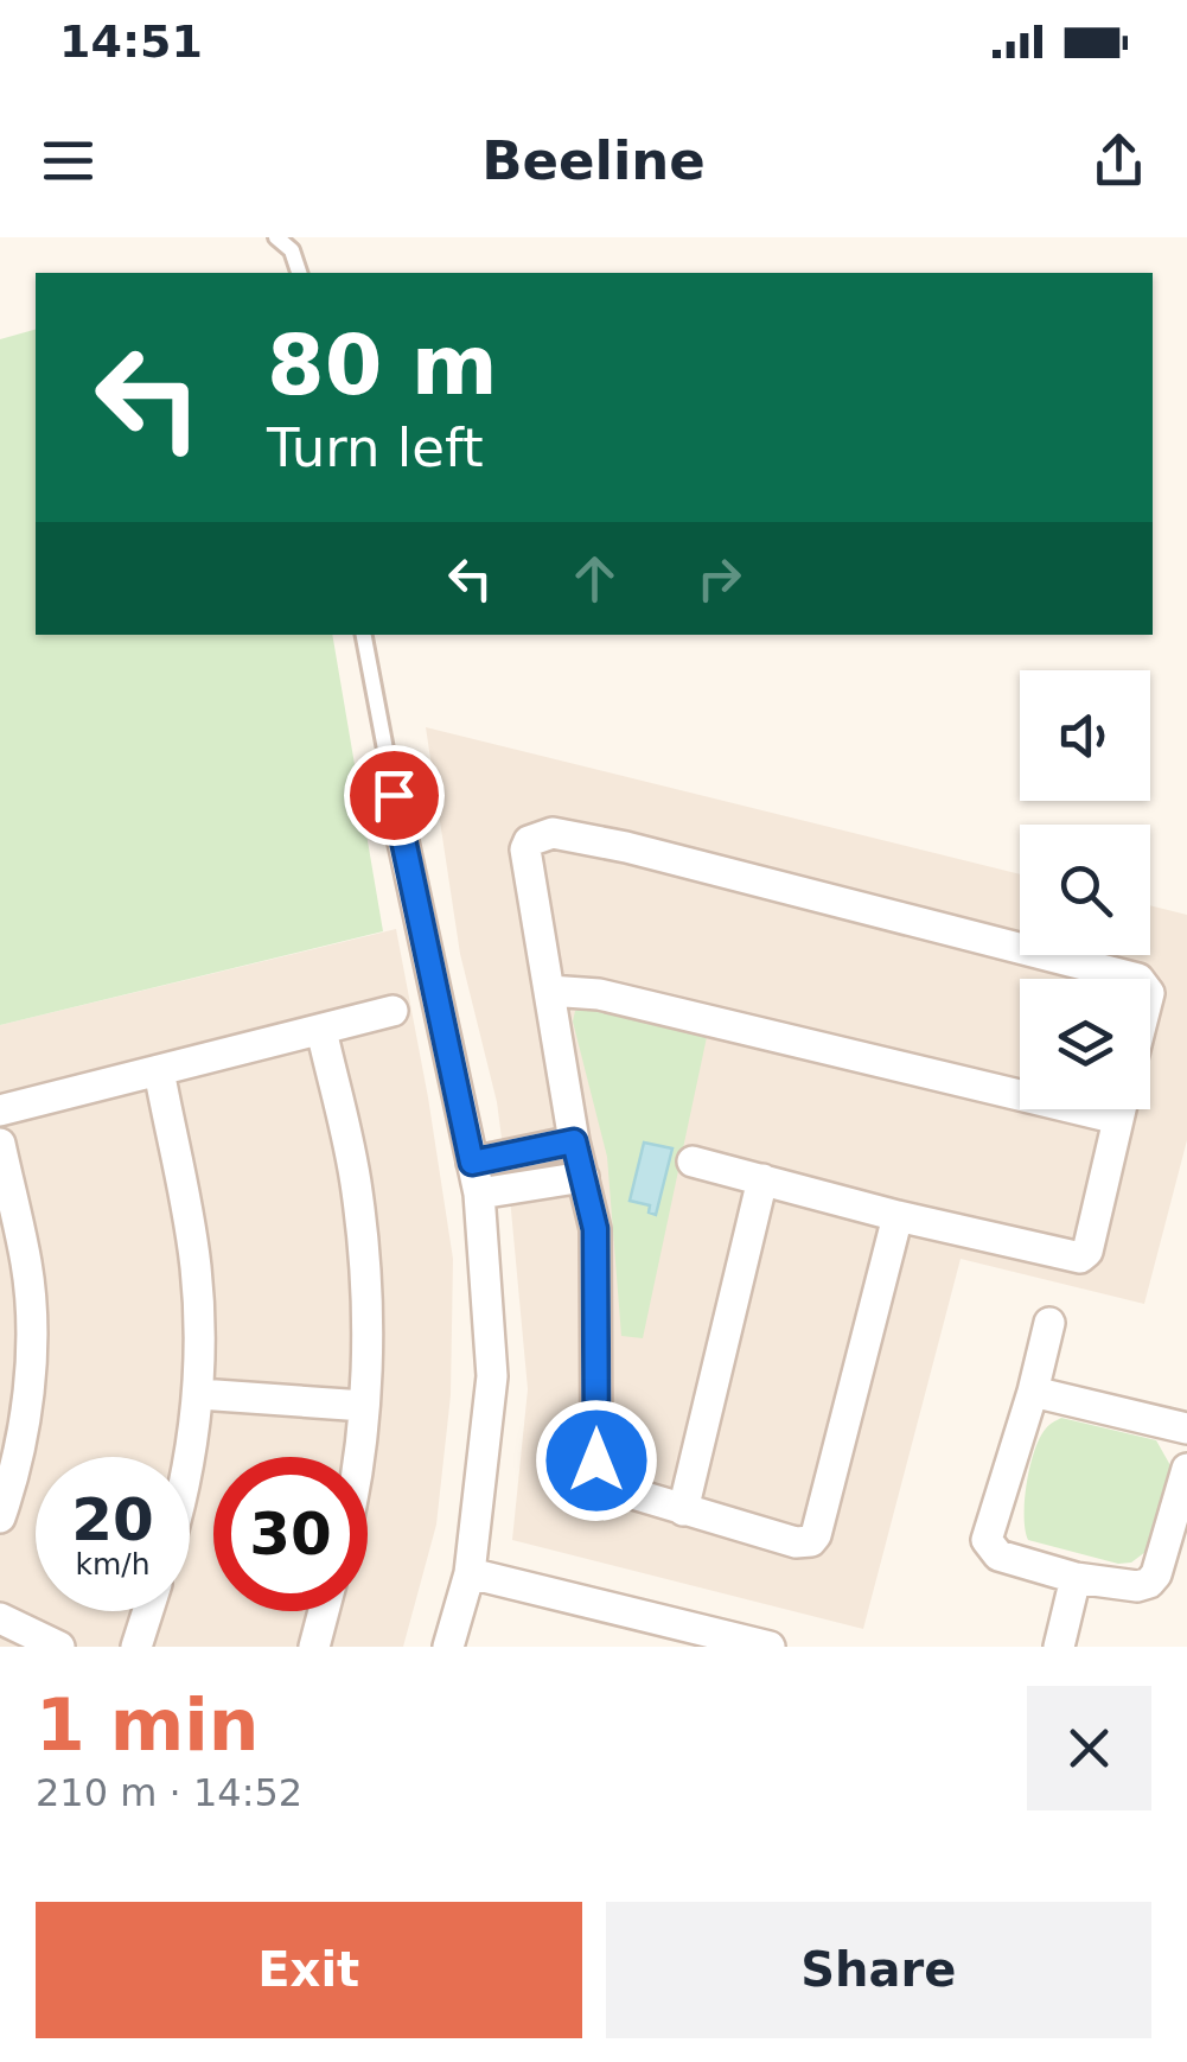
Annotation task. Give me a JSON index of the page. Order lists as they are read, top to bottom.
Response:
{
  "page": {
    "status": "14:51",
    "header": "Beeline",
    "turn": ["80 m", "Turn left"],
    "speed": "20 km/h",
    "limit": "30",
    "heading": ["1 min", "210 m · 14:52"],
    "buttons": ["Exit", "Share"]
  }
}
